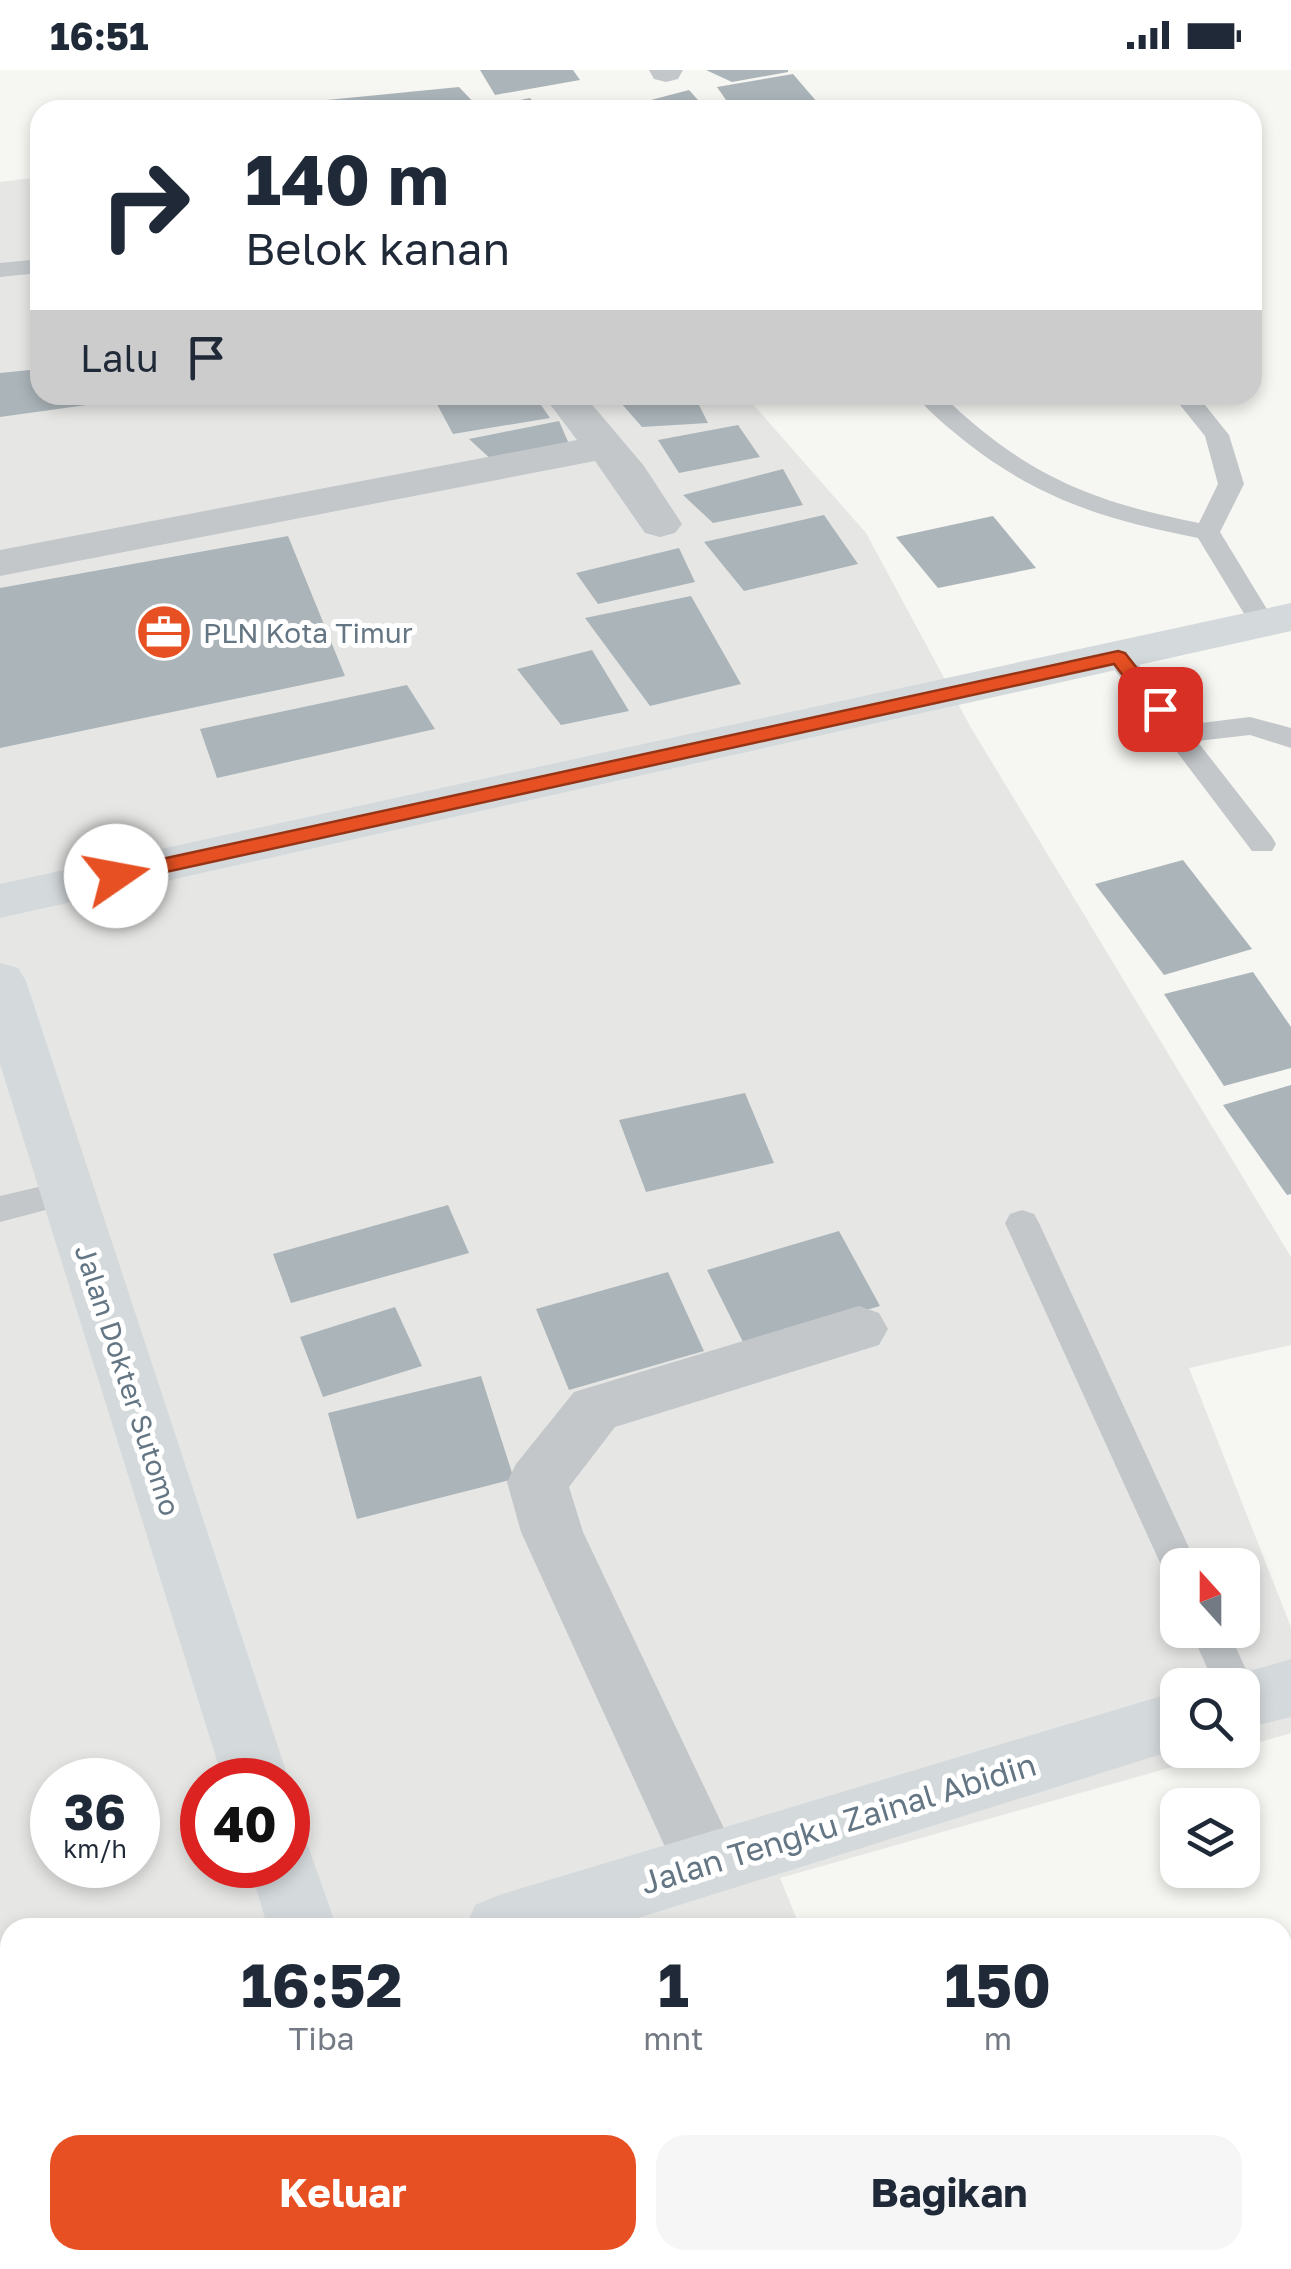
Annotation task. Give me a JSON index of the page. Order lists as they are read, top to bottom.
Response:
{
  "streets": {
    "street": ["Jalan Dokter Sutomo", "Jalan Tengku Zainal Abidin"]
  },
  "places": {
    "office": ["PLN Kota Timur"]
  },
  "north": "top",
  "page": {
    "status": "16:51",
    "turn": ["140 m", "Belok kanan"],
    "then": "Lalu",
    "speed": "36 km/h",
    "limit": "40",
    "eta": [
      "16:52",
      "Tiba",
      "1",
      "mnt",
      "150",
      "m"
    ],
    "buttons": ["Keluar", "Bagikan"]
  }
}
